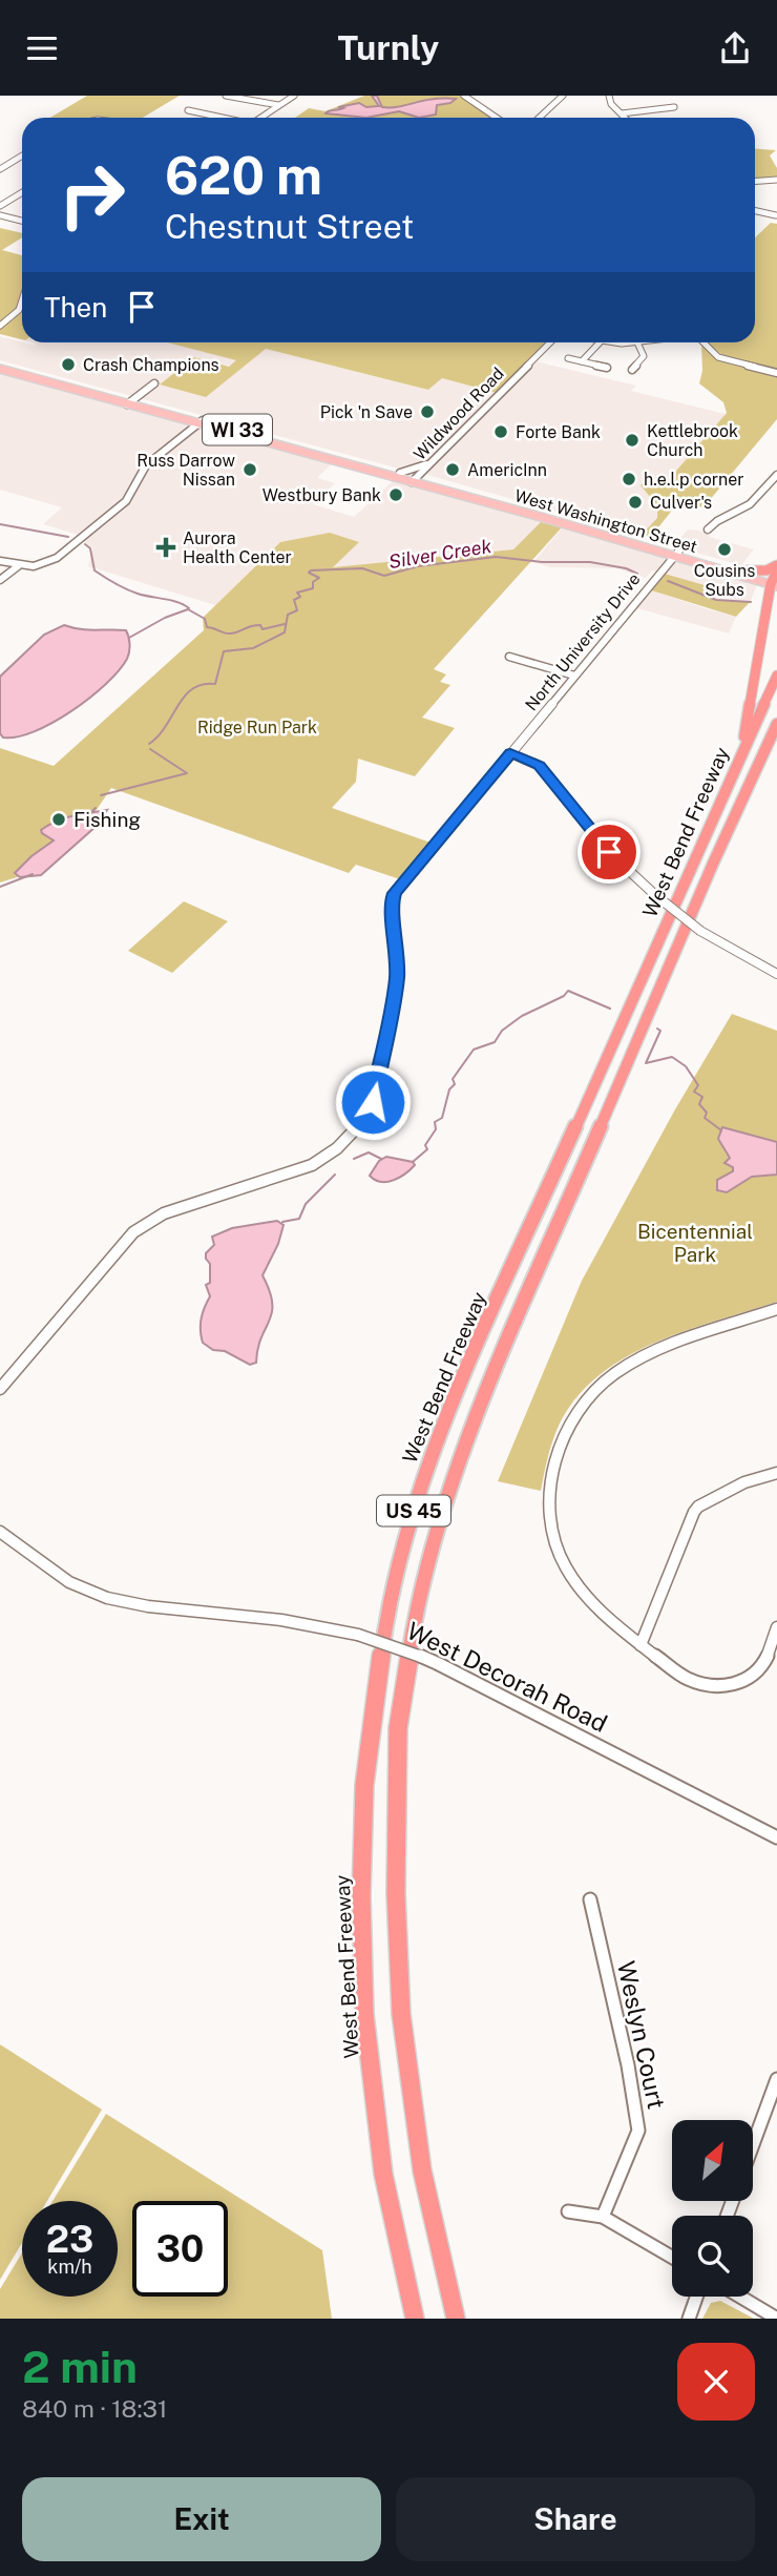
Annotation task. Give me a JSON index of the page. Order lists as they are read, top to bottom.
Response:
{
  "streets": {
    "highway": ["West Bend Freeway", "US 45"],
    "main road": ["WI 33", "West Washington Street"],
    "street": [
      "Wildwood Road",
      "North University Drive",
      "West Decorah Road",
      "Weslyn Court"
    ]
  },
  "crossings": [
    ["Wildwood Road", "West Washington Street"],
    ["West Washington Street", "North University Drive"]
  ],
  "water": ["Silver Creek"],
  "parks": ["Ridge Run Park", "Bicentennial Park"],
  "places": {
    "other": [
      "Crash Champions",
      "Pick 'n Save",
      "Forte Bank",
      "Kettlebrook Church",
      "Russ Darrow Nissan",
      "AmericInn",
      "h.e.l.p corner",
      "Westbury Bank",
      "Culver's",
      "Cousins Subs",
      "Fishing"
    ],
    "health": ["Aurora Health Center"]
  },
  "north": "top right",
  "page": {
    "header": "Turnly",
    "turn": ["620 m", "Chestnut Street"],
    "then": "Then",
    "speed": "23 km/h",
    "limit": "30",
    "heading": ["2 min", "840 m · 18:31"],
    "buttons": ["Exit", "Share"]
  }
}
